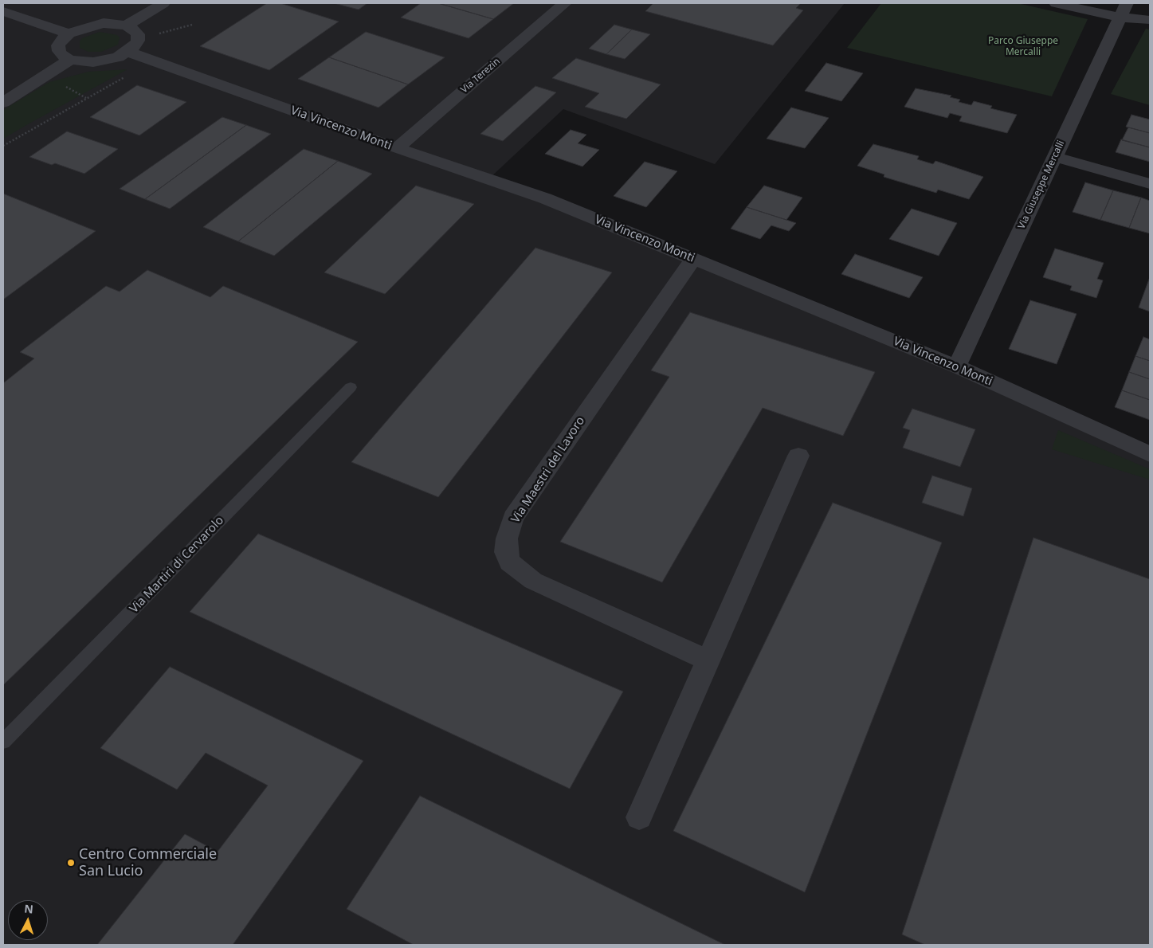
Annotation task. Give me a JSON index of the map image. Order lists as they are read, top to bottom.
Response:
{
  "streets": {
    "street": [
      "Via Terezin",
      "Via Vincenzo Monti",
      "Via Giuseppe Mercalli",
      "Via Maestri del Lavoro"
    ],
    "lane": ["Via Martiri di Cervarolo"]
  },
  "crossings": [
    ["Via Terezin", "Via Vincenzo Monti"],
    ["Via Vincenzo Monti", "Via Giuseppe Mercalli"],
    ["Via Vincenzo Monti", "Via Maestri del Lavoro"]
  ],
  "parks": ["Parco Giuseppe Mercalli"],
  "places": ["Centro Commerciale San Lucio"],
  "north": "top"
}
